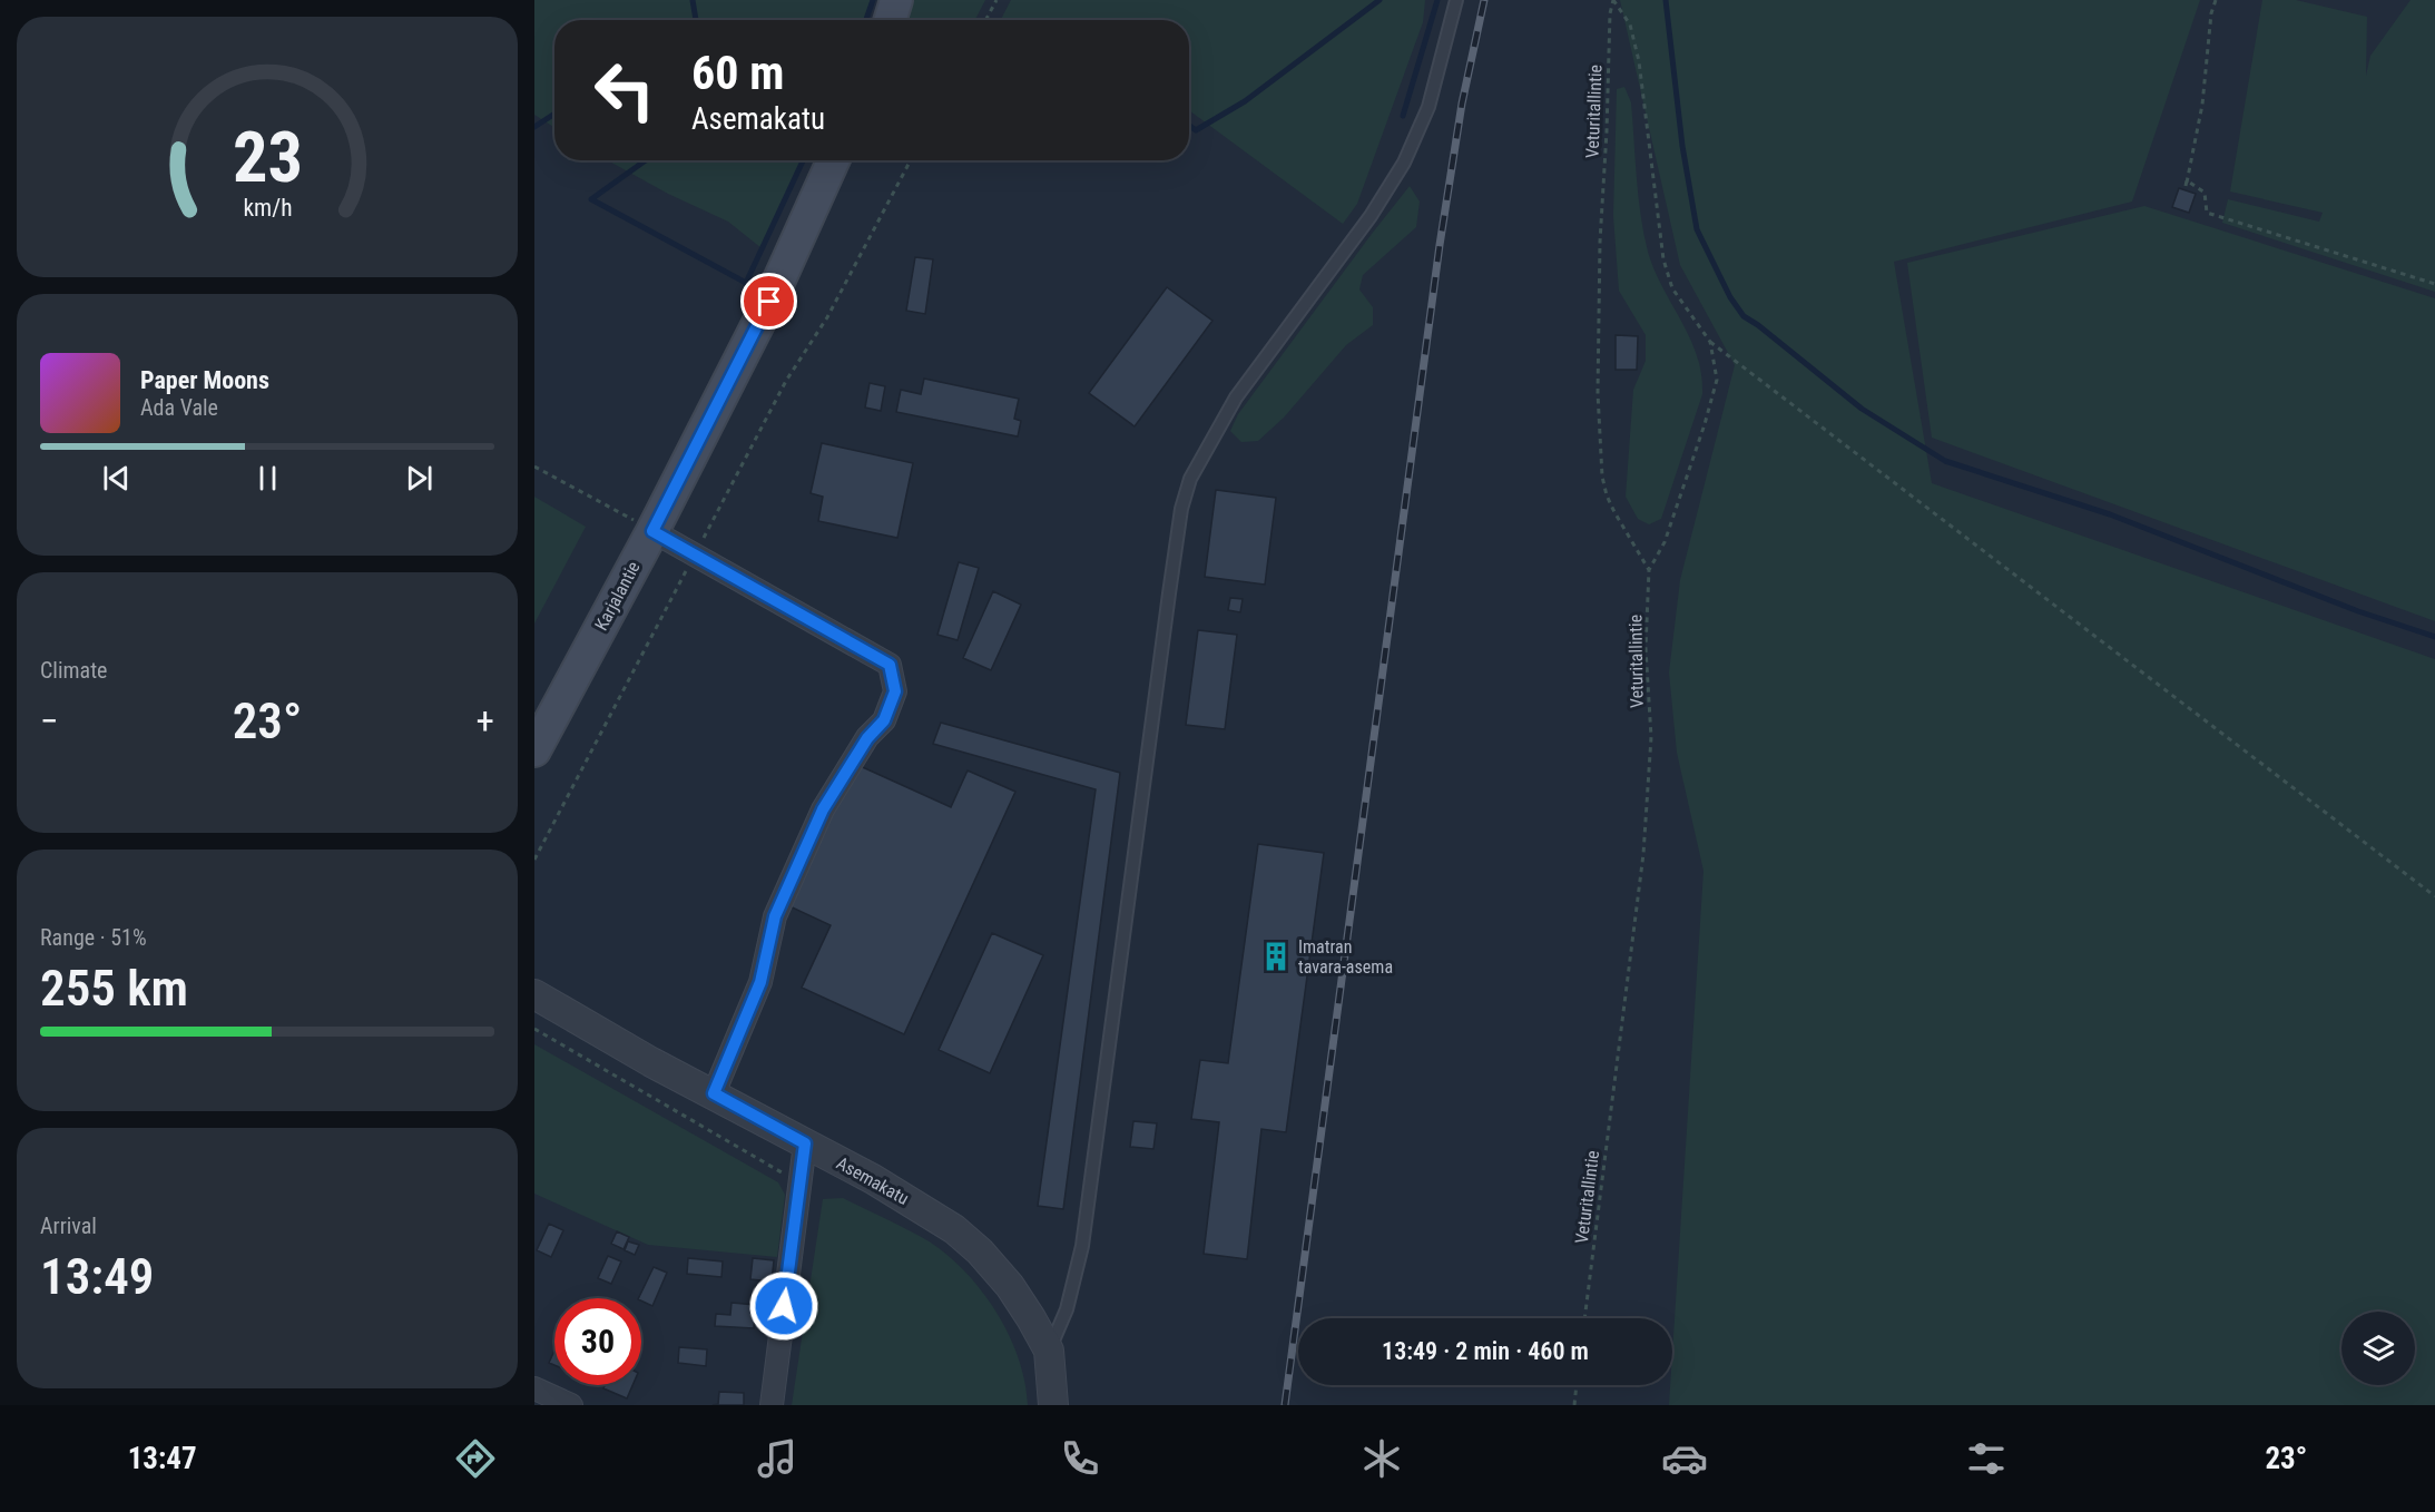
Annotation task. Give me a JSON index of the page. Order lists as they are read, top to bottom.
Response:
{
  "streets": {
    "main road": ["Karjalantie"],
    "street": ["Asemakatu"],
    "path": ["Veturitallintie"]
  },
  "places": {
    "building": ["Imatran tavara-asema"]
  },
  "page": {
    "turn": ["60 m", "Asemakatu"],
    "song": ["Paper Moons", "Ada Vale"],
    "tile": [
      "Climate",
      ["Range · 51%", "255 km"],
      ["Arrival", "13:49"]
    ],
    "heat": ["−", "23°", "+"],
    "limit": "30",
    "trip": "13:49 · 2 min · 460 m",
    "tabs": ["13:47", "23°"],
    "gauge": ["23", "km/h"]
  }
}
